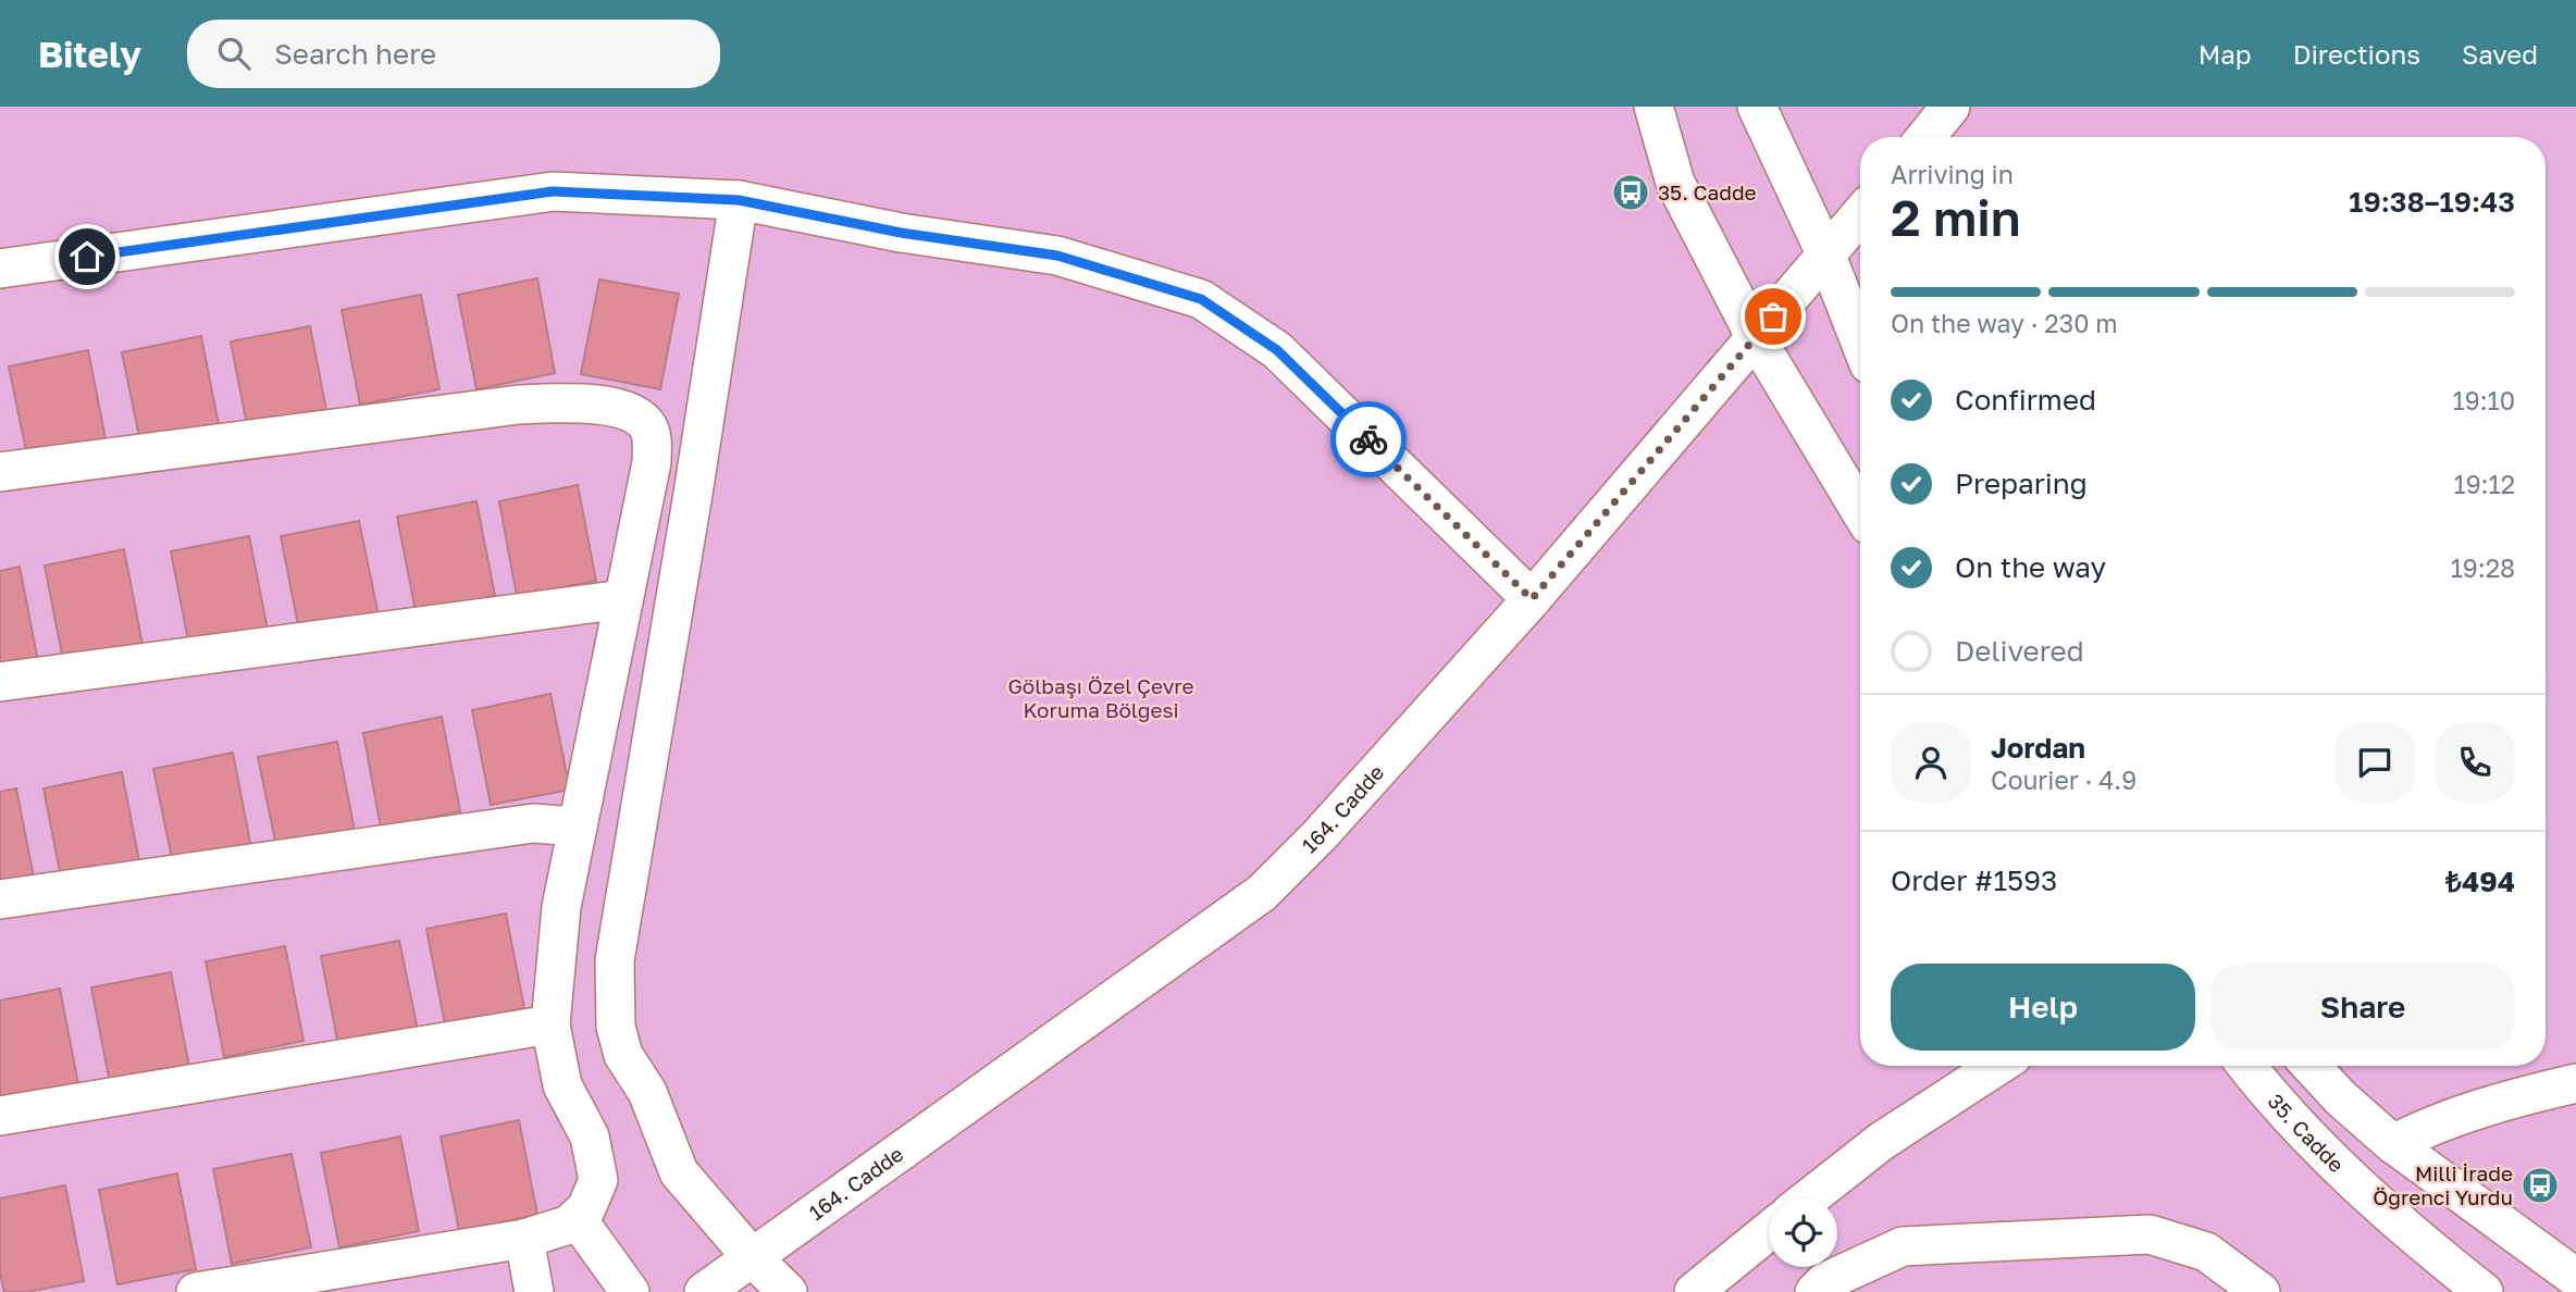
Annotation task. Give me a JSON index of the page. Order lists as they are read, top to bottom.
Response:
{
  "streets": {
    "street": ["164. Cadde", "35. Cadde"]
  },
  "parks": ["Gölbaşı Özel Çevre Koruma Bölgesi"],
  "places": {
    "bus stop": ["35. Cadde", "Milli İrade Öğrenci Yurdu"]
  },
  "page": {
    "header": "Bitely",
    "search": "Search here",
    "nav": ["Map", "Directions", "Saved"],
    "heading": ["2 min", "Arriving in", "19:38–19:43"],
    "panel": [
      "Jordan",
      "Courier · 4.9",
      "Order #1593",
      "₺494"
    ],
    "bar": "On the way · 230 m",
    "list": [
      ["Confirmed", "19:10"],
      ["Preparing", "19:12"],
      ["On the way", "19:28"],
      "Delivered"
    ],
    "buttons": ["Help", "Share"]
  }
}
